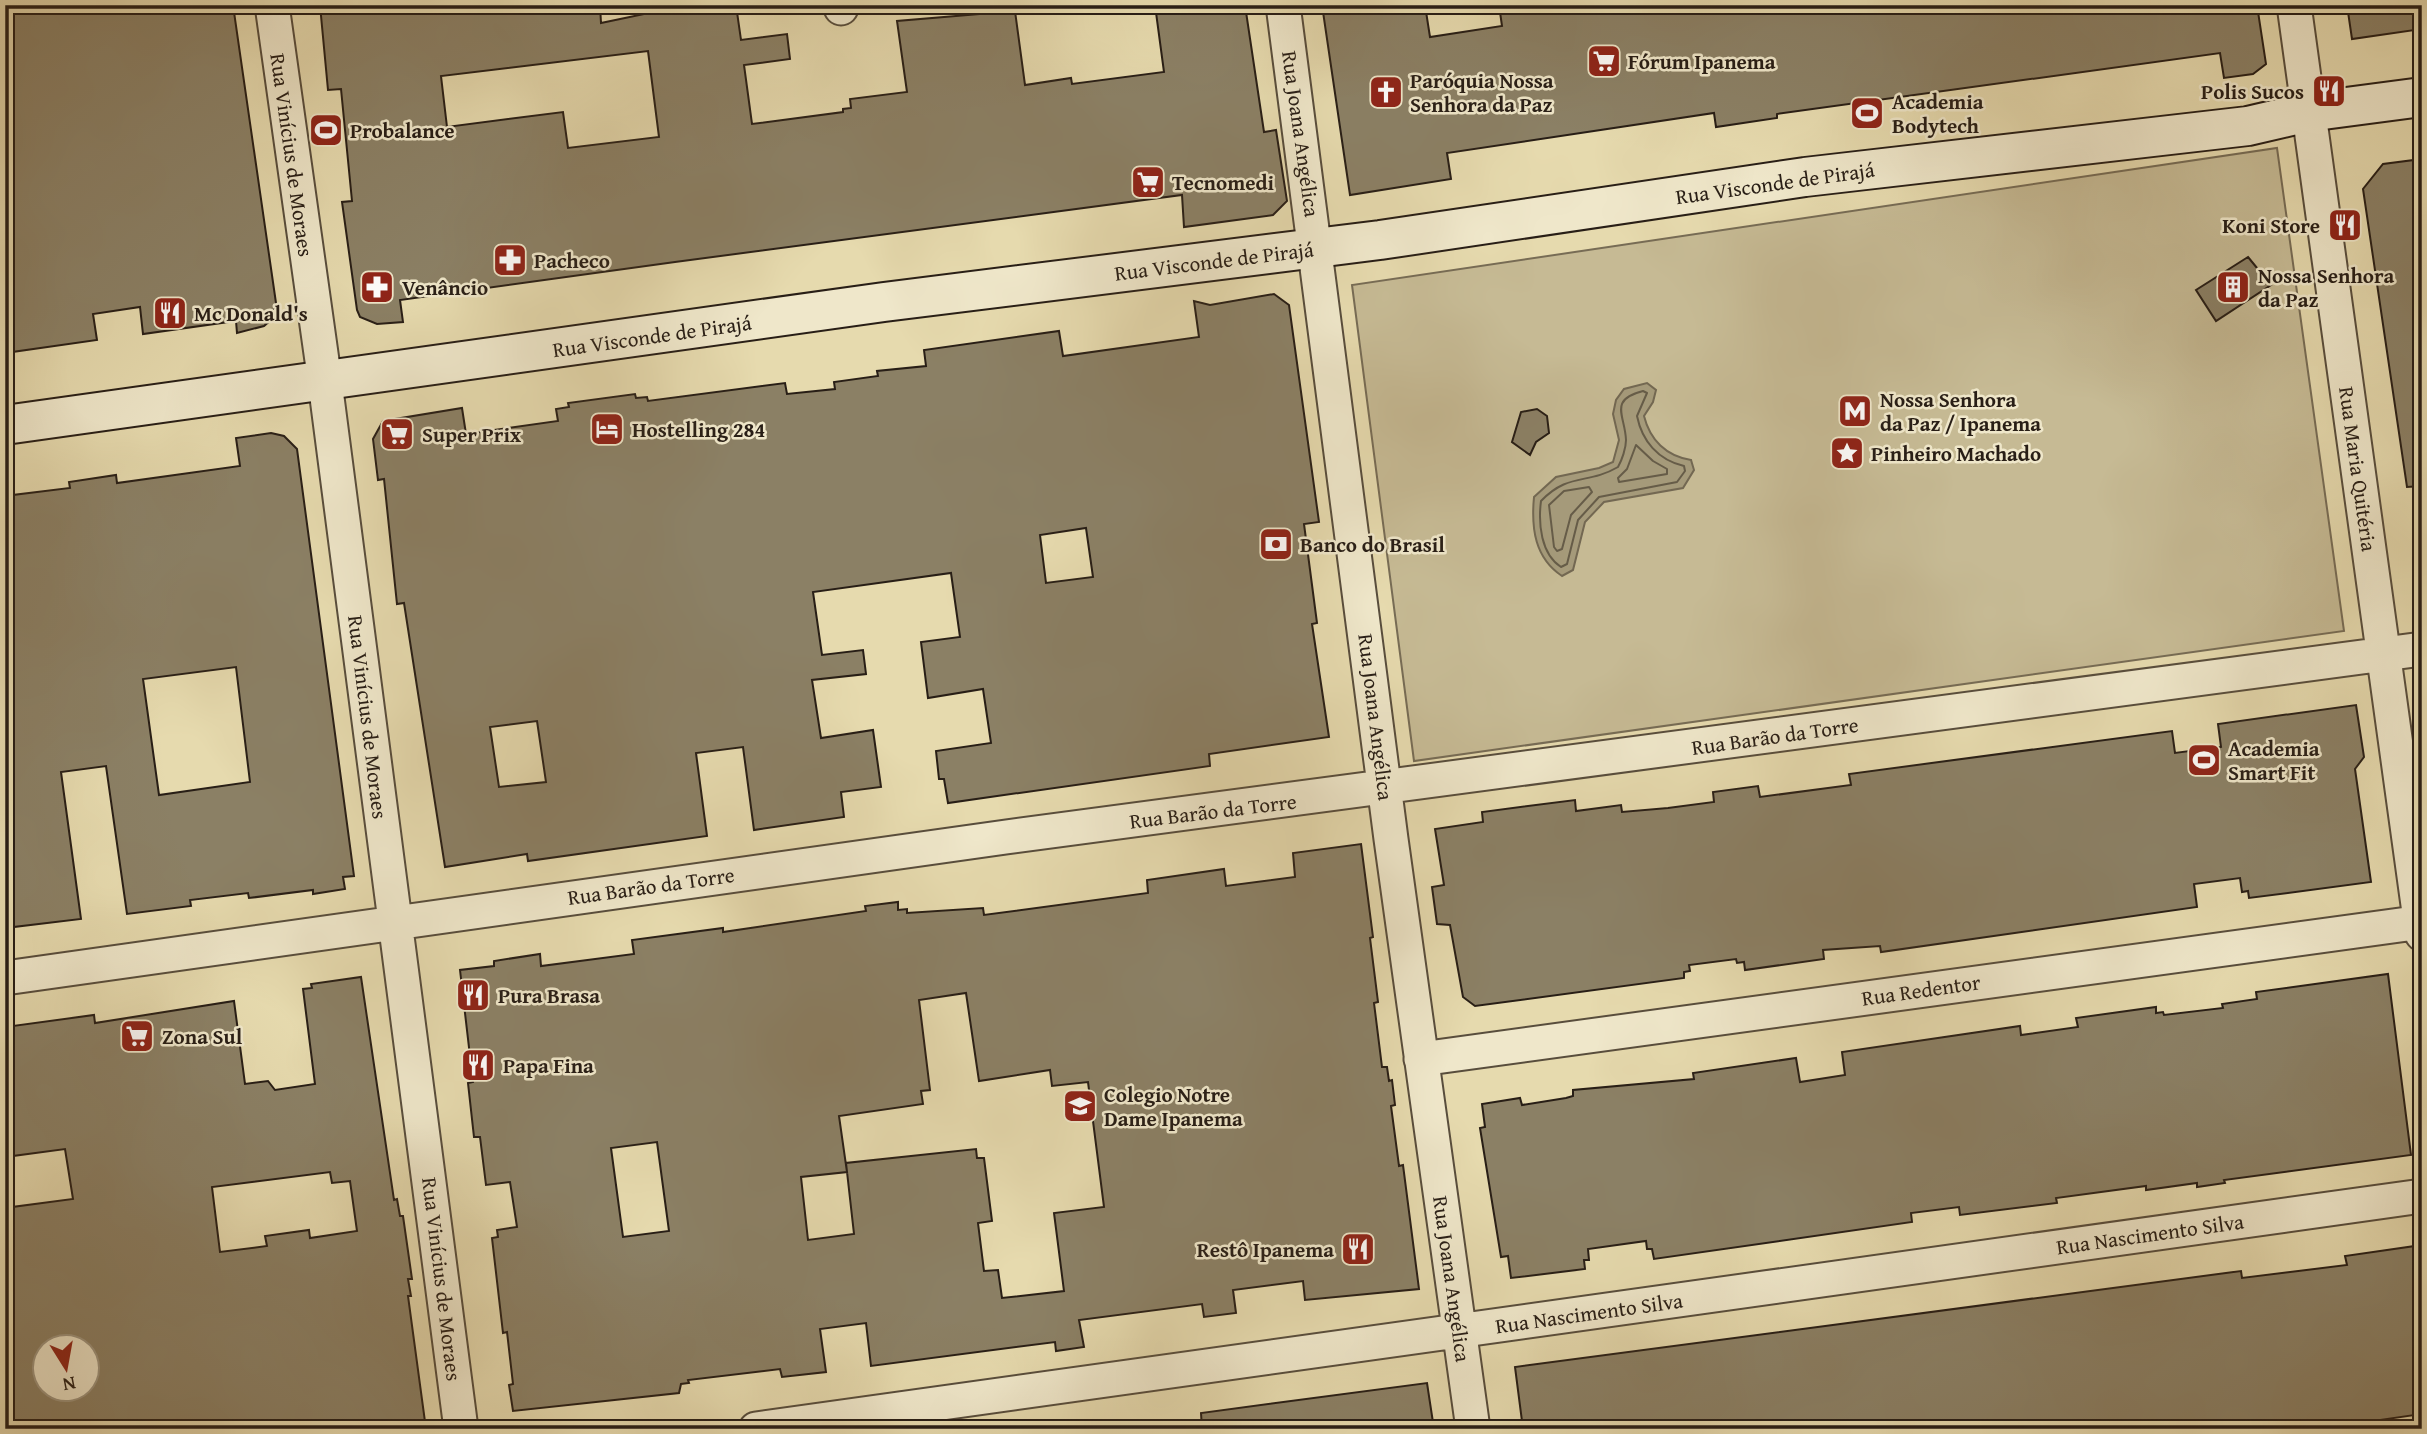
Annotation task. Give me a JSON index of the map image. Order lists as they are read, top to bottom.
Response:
{
  "streets": {
    "main road": ["Rua Visconde de Pirajá"],
    "street": [
      "Rua Joana Angélica",
      "Rua Vinícius de Moraes",
      "Rua Maria Quitéria",
      "Rua Barão da Torre",
      "Rua Redentor",
      "Rua Nascimento Silva"
    ]
  },
  "crossings": [
    ["Rua Joana Angélica", "Rua Visconde de Pirajá"],
    ["Rua Joana Angélica", "Rua Barão da Torre"],
    ["Rua Joana Angélica", "Rua Redentor"],
    ["Rua Joana Angélica", "Rua Nascimento Silva"],
    ["Rua Vinícius de Moraes", "Rua Visconde de Pirajá"],
    ["Rua Vinícius de Moraes", "Rua Barão da Torre"],
    ["Rua Visconde de Pirajá", "Rua Maria Quitéria"],
    ["Rua Maria Quitéria", "Rua Barão da Torre"],
    ["Rua Maria Quitéria", "Rua Redentor"]
  ],
  "places": {
    "supermarket": [
      "Fórum Ipanema",
      "Tecnomedi",
      "Super Prix",
      "Zona Sul"
    ],
    "restaurant": [
      "Polis Sucos",
      "Koni Store",
      "Mc Donald's",
      "Pura Brasa",
      "Papa Fina",
      "Restô Ipanema"
    ],
    "church": ["Paróquia Nossa Senhora da Paz"],
    "sports": ["Academia Bodytech", "Probalance", "Academia Smart Fit"],
    "pharmacy": ["Pacheco", "Venâncio"],
    "building": ["Nossa Senhora da Paz"],
    "metro station": ["Nossa Senhora da Paz / Ipanema"],
    "hotel": ["Hostelling 284"],
    "place": ["Pinheiro Machado"],
    "bank": ["Banco do Brasil"],
    "school or university": ["Colegio Notre Dame Ipanema"]
  },
  "north": "bottom"
}
